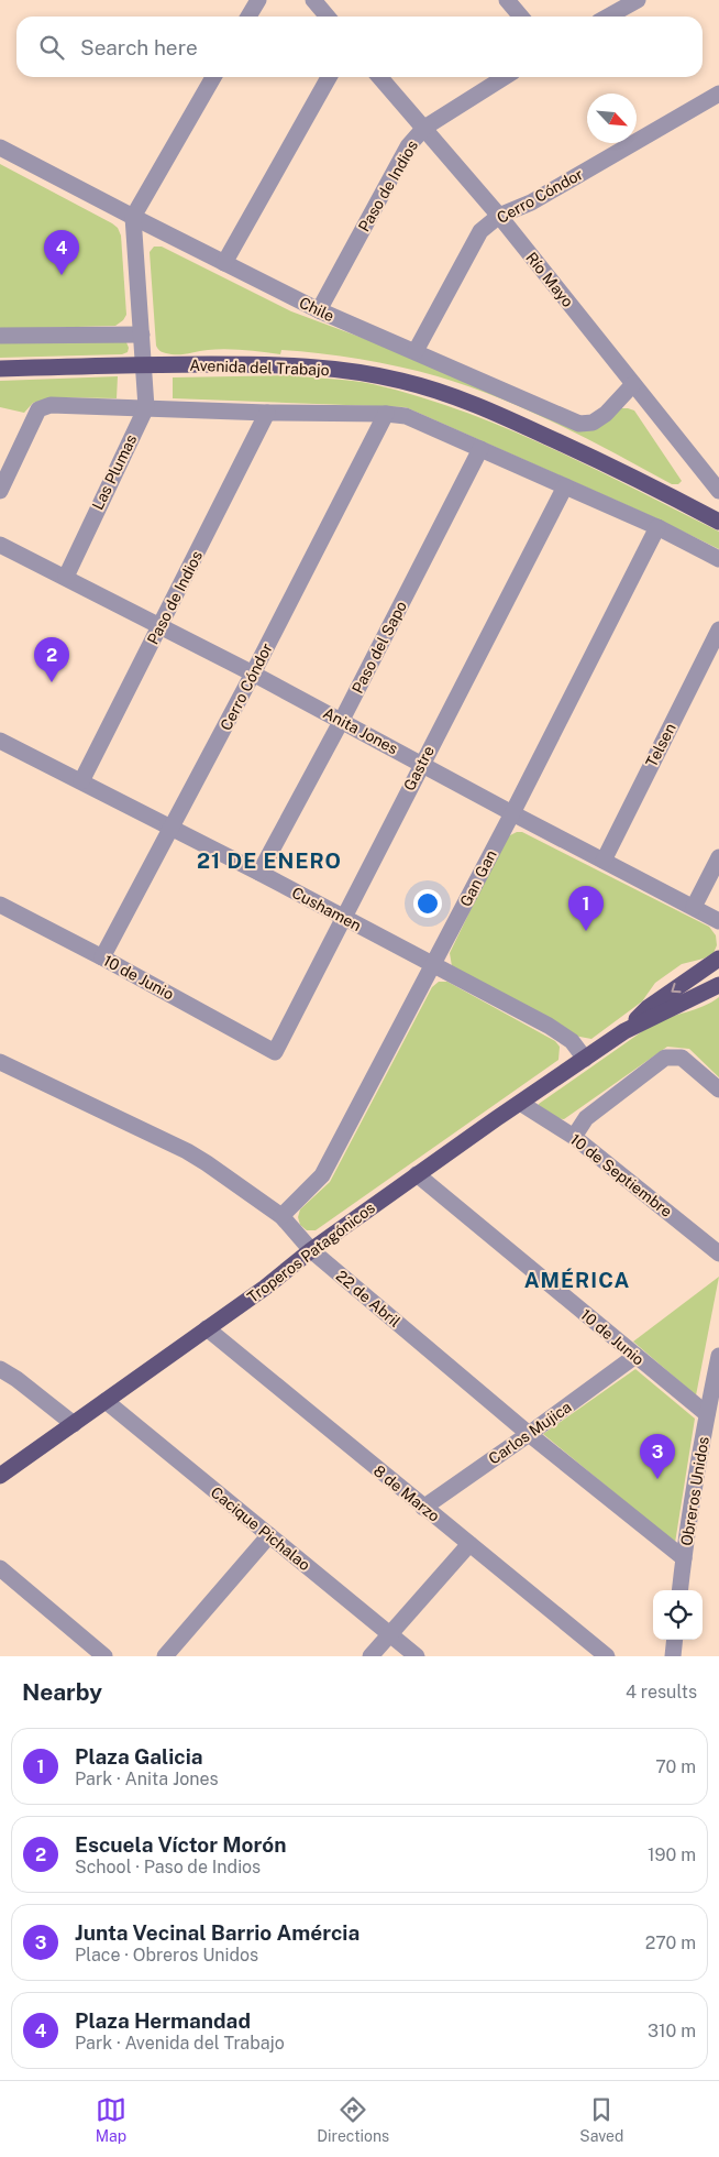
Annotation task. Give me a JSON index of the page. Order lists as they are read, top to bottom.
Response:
{
  "streets": {
    "main road": ["Avenida del Trabajo", "Troperos Patagónicos"],
    "street": [
      "Paso de Indios",
      "Cerro Cóndor",
      "Río Mayo",
      "Chile",
      "Las Plumas",
      "Paso del Sapo",
      "Anita Jones",
      "Telsen",
      "Gastre",
      "Gan Gan",
      "Cushamen",
      "10 de Junio",
      "10 de Septiembre",
      "22 de Abril",
      "Carlos Mujica",
      "Obreros Unidos",
      "8 de Marzo",
      "Cacique Pichalao"
    ]
  },
  "crossings": [
    ["Paso de Indios", "Río Mayo"],
    ["Paso de Indios", "Chile"],
    ["Paso de Indios", "Anita Jones"],
    ["Paso de Indios", "Cushamen"],
    ["Cerro Cóndor", "Río Mayo"],
    ["Cerro Cóndor", "Chile"],
    ["Cerro Cóndor", "Anita Jones"],
    ["Cerro Cóndor", "Cushamen"],
    ["Cerro Cóndor", "10 de Junio"],
    ["Río Mayo", "Chile"],
    ["Chile", "Las Plumas"],
    ["Avenida del Trabajo", "Las Plumas"],
    ["Las Plumas", "Anita Jones"],
    ["Paso del Sapo", "Anita Jones"],
    ["Paso del Sapo", "Cushamen"],
    ["Anita Jones", "Telsen"],
    ["Anita Jones", "Gastre"],
    ["Anita Jones", "Gan Gan"],
    ["Gastre", "Cushamen"],
    ["Gastre", "10 de Junio"],
    ["Gan Gan", "Cushamen"],
    ["Gan Gan", "22 de Abril"],
    ["Cushamen", "Troperos Patagónicos"],
    ["10 de Junio", "Troperos Patagónicos"],
    ["10 de Junio", "Carlos Mujica"],
    ["10 de Junio", "Obreros Unidos"],
    ["10 de Septiembre", "Troperos Patagónicos"],
    ["Troperos Patagónicos", "22 de Abril"],
    ["Troperos Patagónicos", "8 de Marzo"],
    ["Troperos Patagónicos", "Cacique Pichalao"],
    ["22 de Abril", "Carlos Mujica"],
    ["22 de Abril", "Obreros Unidos"],
    ["Carlos Mujica", "8 de Marzo"]
  ],
  "districts": ["21 DE ENERO", "AMÉRICA"],
  "north": "bottom right",
  "page": {
    "search": "Search here",
    "pins": [
      "4",
      "2",
      "1",
      "3"
    ],
    "heading": ["Nearby", "4 results"],
    "list": [
      {
        "mark": "1",
        "name": "Plaza Galicia",
        "note": "Park · Anita Jones",
        "value": "70 m"
      },
      {
        "mark": "2",
        "name": "Escuela Víctor Morón",
        "note": "School · Paso de Indios",
        "value": "190 m"
      },
      {
        "mark": "3",
        "name": "Junta Vecinal Barrio Amércia",
        "note": "Place · Obreros Unidos",
        "value": "270 m"
      },
      {
        "mark": "4",
        "name": "Plaza Hermandad",
        "note": "Park · Avenida del Trabajo",
        "value": "310 m"
      }
    ],
    "nav": ["Map", "Directions", "Saved"]
  }
}
